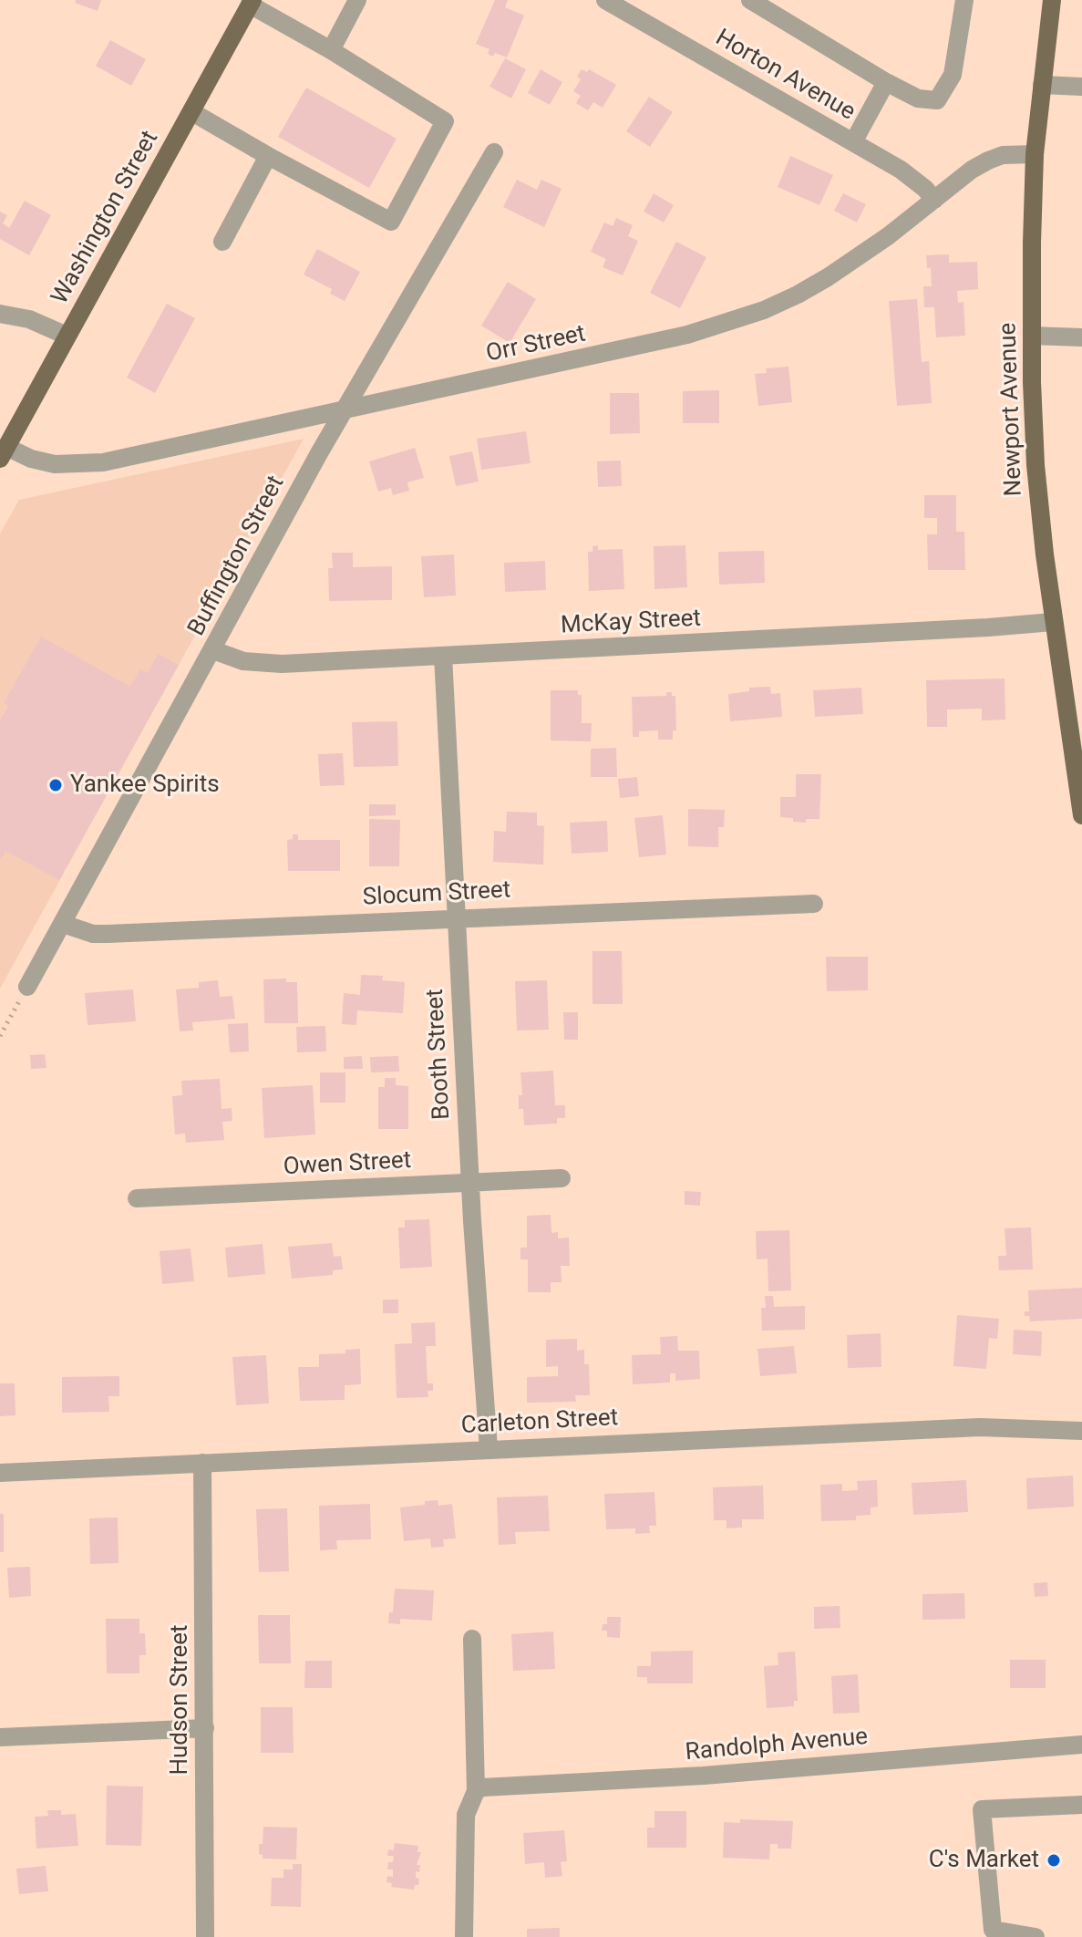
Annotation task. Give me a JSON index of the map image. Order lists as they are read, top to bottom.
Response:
{
  "streets": {
    "main road": ["Washington Street", "Newport Avenue"],
    "street": [
      "Horton Avenue",
      "Orr Street",
      "Buffington Street",
      "McKay Street",
      "Slocum Street",
      "Booth Street",
      "Owen Street",
      "Carleton Street",
      "Hudson Street",
      "Randolph Avenue"
    ]
  },
  "crossings": [
    ["Horton Avenue", "Orr Street"],
    ["Washington Street", "Orr Street"],
    ["Orr Street", "Newport Avenue"],
    ["Orr Street", "Buffington Street"],
    ["Newport Avenue", "McKay Street"],
    ["Buffington Street", "McKay Street"],
    ["Buffington Street", "Slocum Street"],
    ["McKay Street", "Booth Street"],
    ["Slocum Street", "Booth Street"],
    ["Booth Street", "Owen Street"],
    ["Booth Street", "Carleton Street"],
    ["Carleton Street", "Hudson Street"]
  ],
  "places": ["Yankee Spirits", "C's Market"]
}
